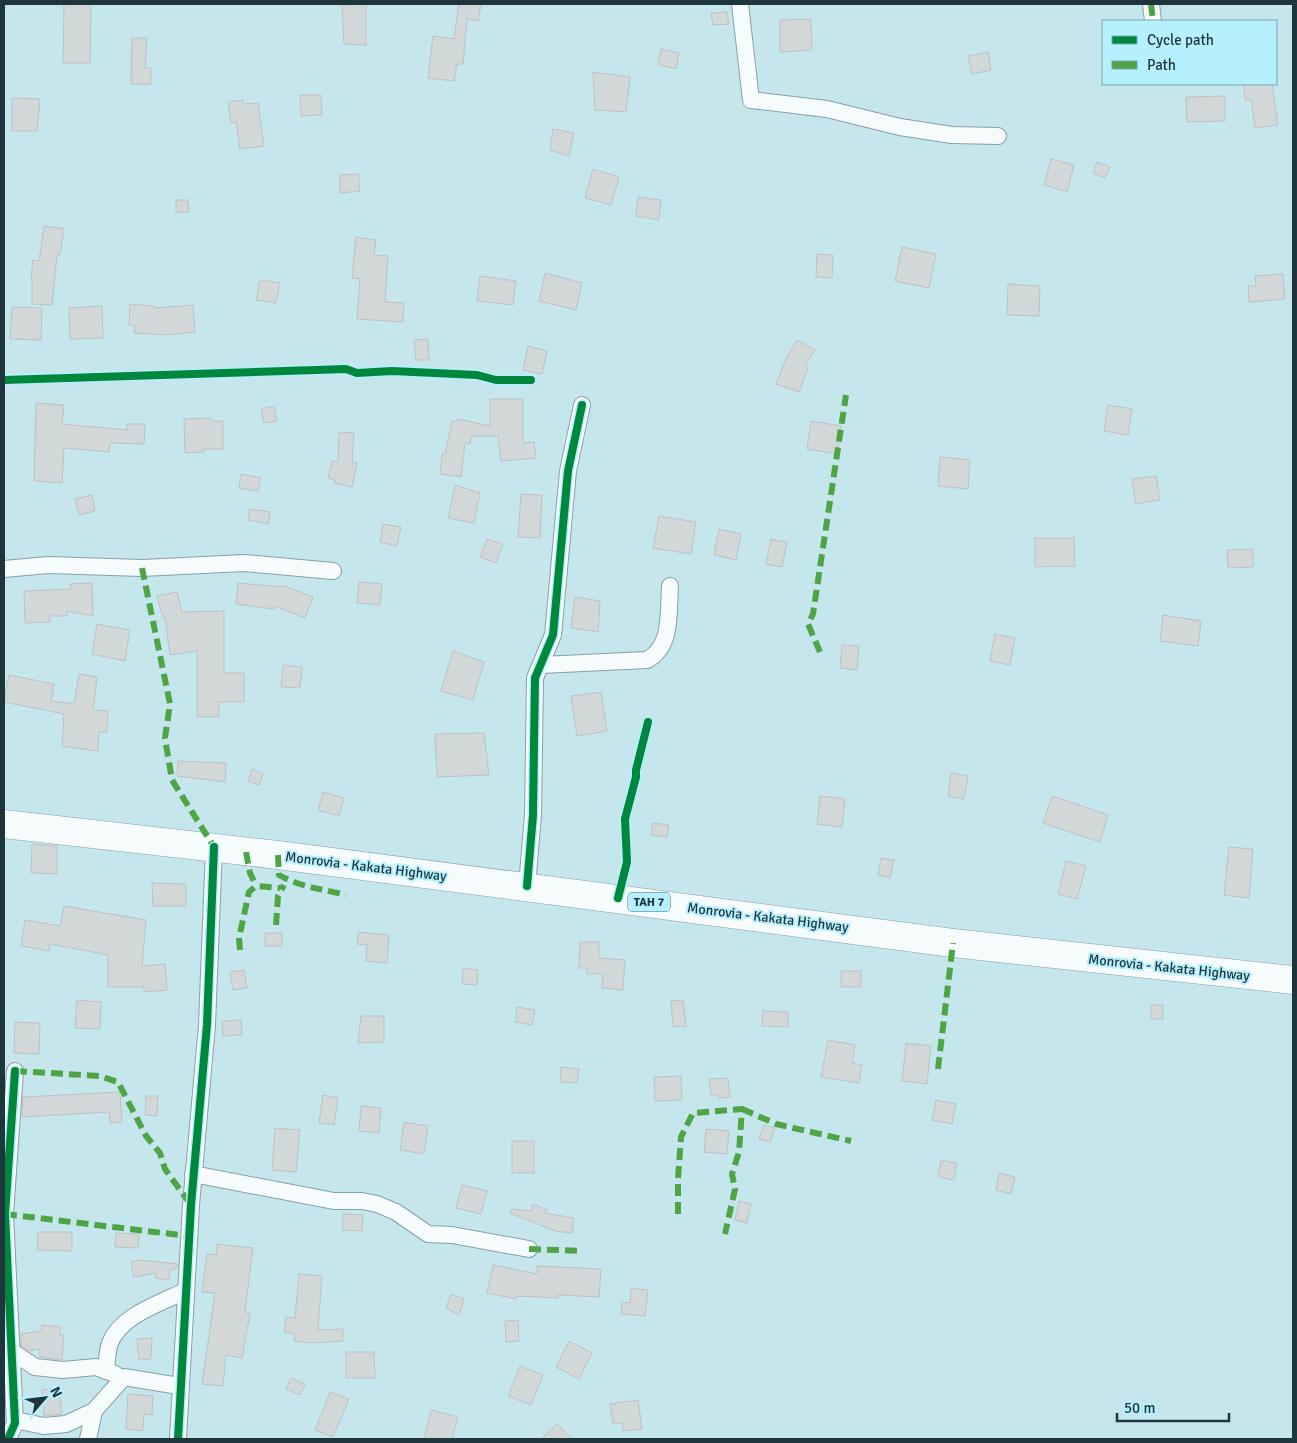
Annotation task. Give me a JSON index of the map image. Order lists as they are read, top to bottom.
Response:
{
  "streets": {
    "highway": ["Monrovia - Kakata Highway", "TAH 7"]
  },
  "legend": ["Cycle path", "Path"],
  "scale_bar": "50 m",
  "north": "top right"
}
